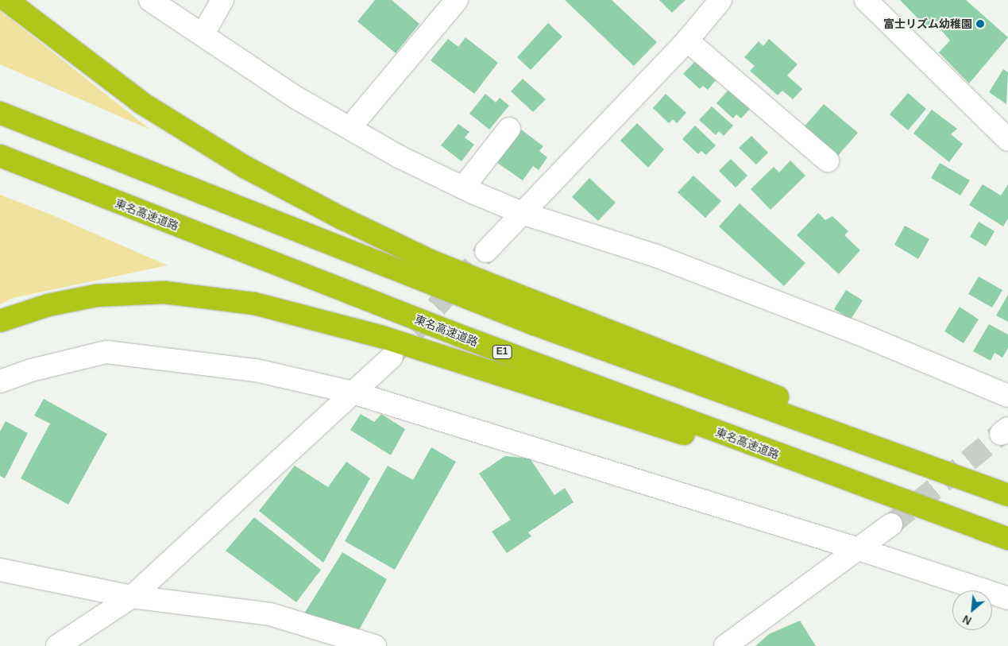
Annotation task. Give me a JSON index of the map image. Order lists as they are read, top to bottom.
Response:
{
  "streets": {
    "highway": ["東名高速道路", "E1"]
  },
  "places": ["富士リズム幼稚園"],
  "north": "bottom left"
}
